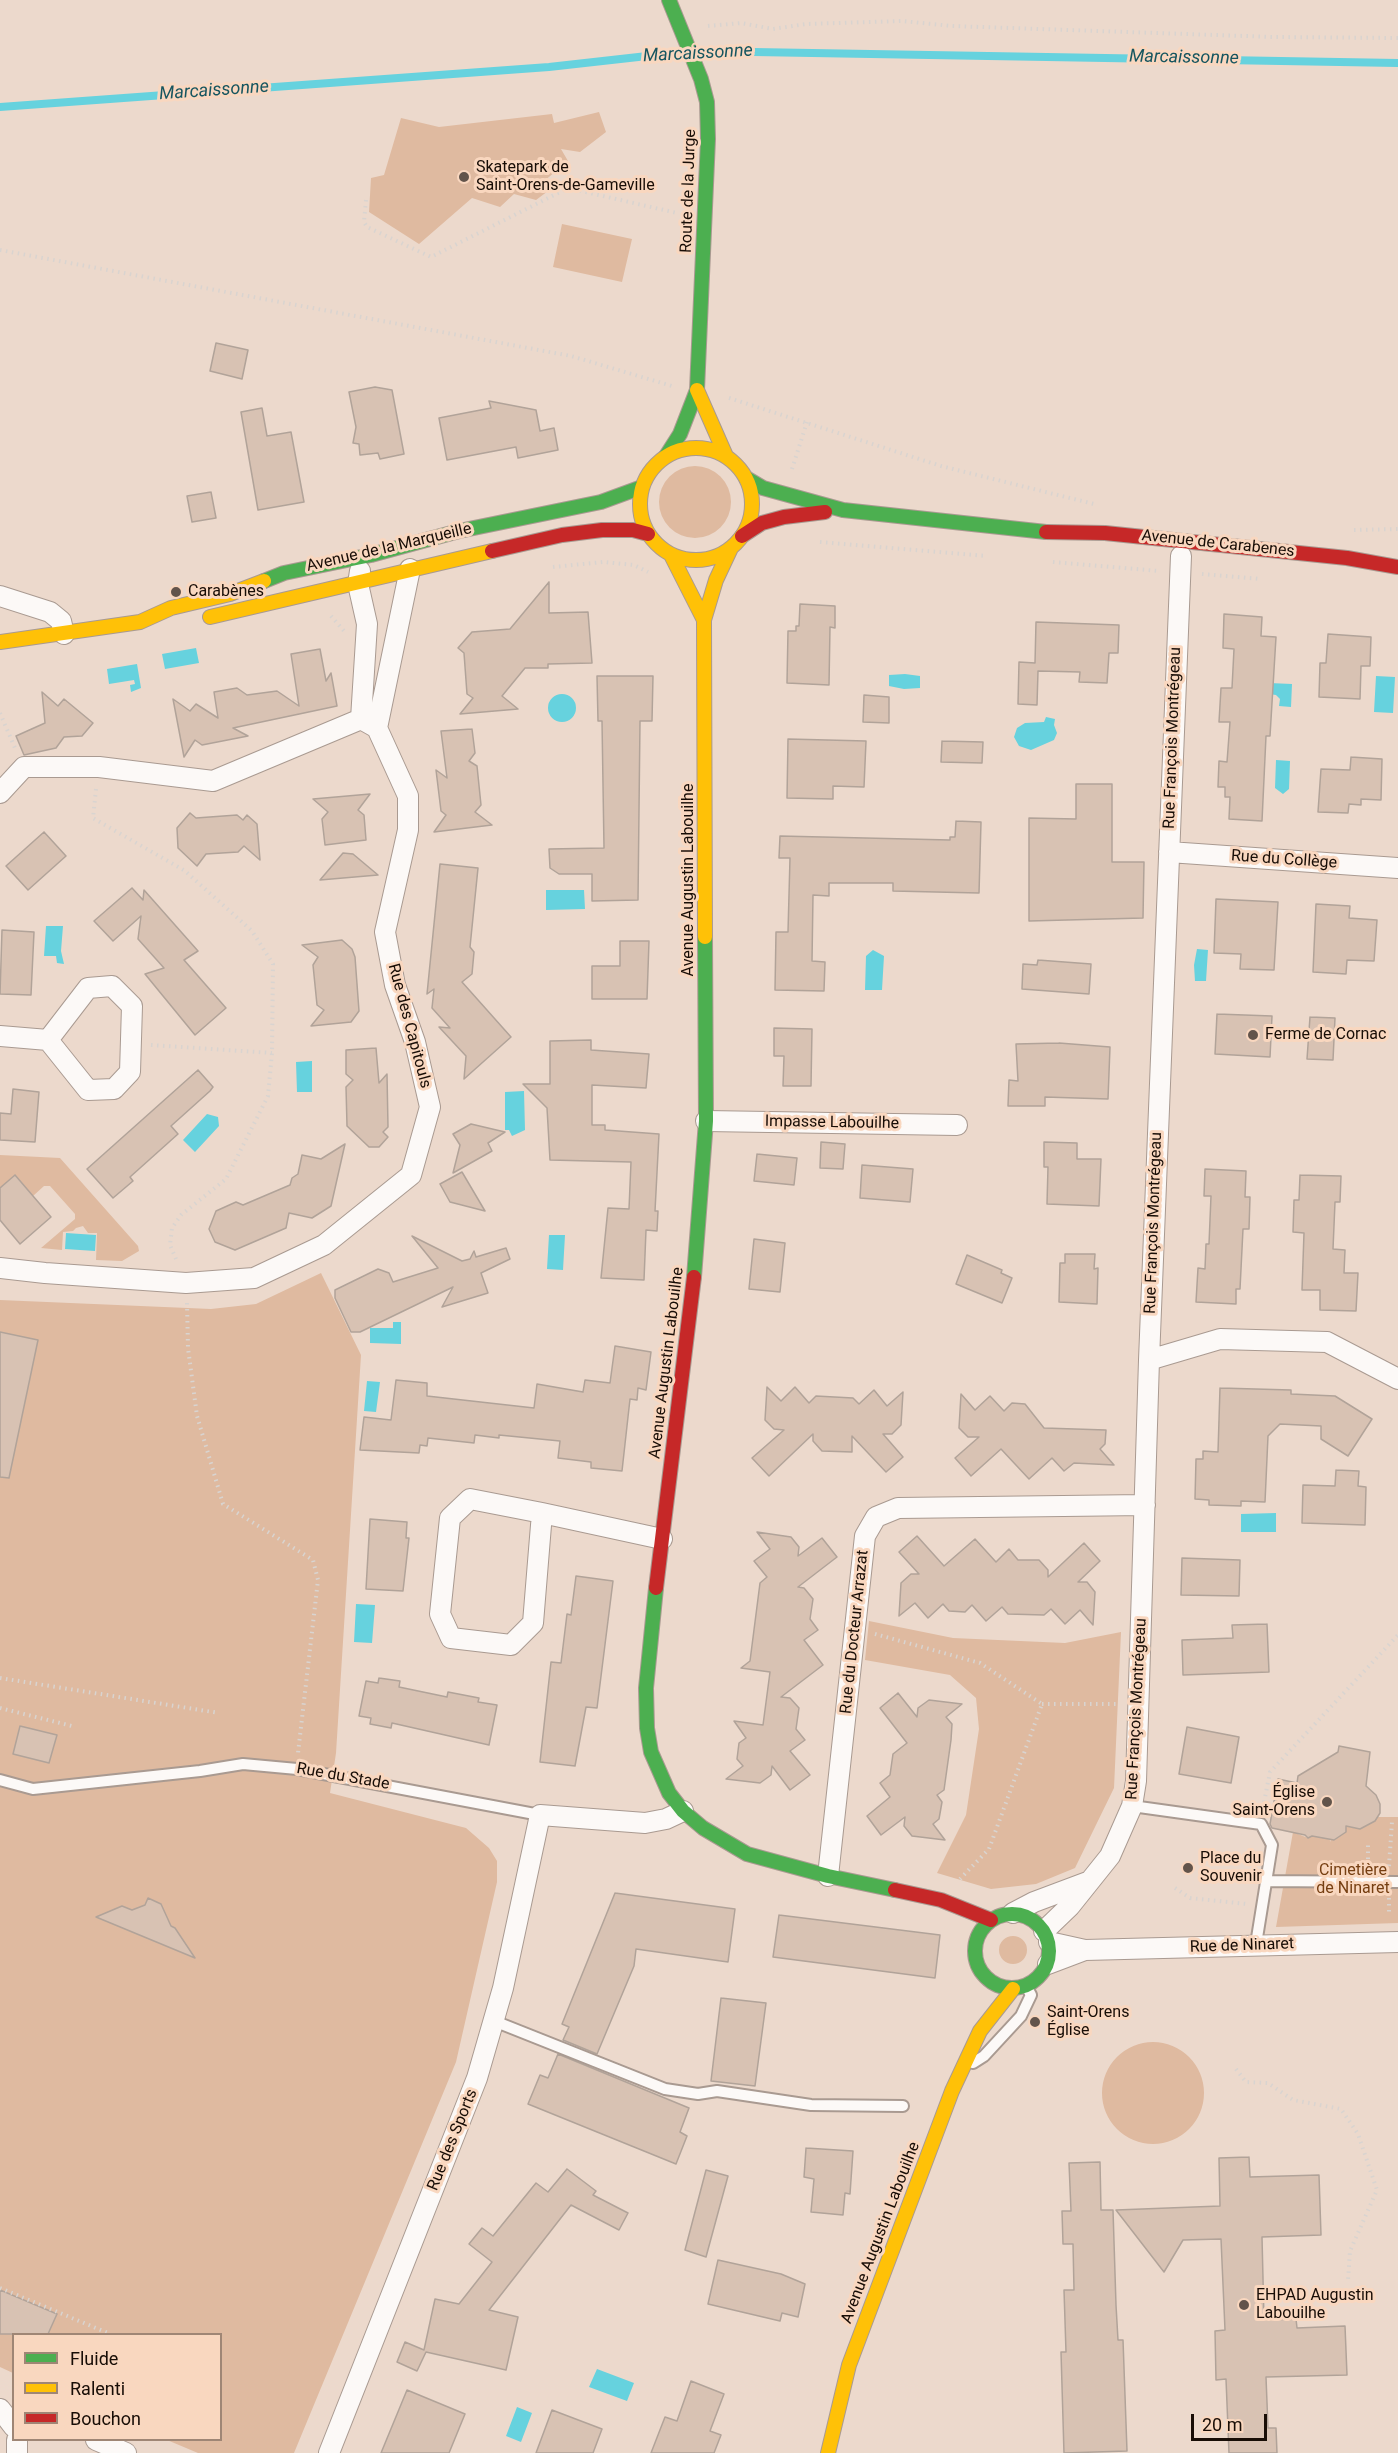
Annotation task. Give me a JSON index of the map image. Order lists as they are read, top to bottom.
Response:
{
  "streets": {
    "street": [
      "Route de la Jurge",
      "Avenue de Carabenes",
      "Avenue de la Marqueille",
      "Rue François Montrégeau",
      "Rue du Collège",
      "Avenue Augustin Labouilhe",
      "Rue des Capitouls",
      "Impasse Labouilhe",
      "Rue du Docteur Arrazat",
      "Rue du Stade",
      "Rue de Ninaret",
      "Rue des Sports"
    ]
  },
  "crossings": [
    ["Route de la Jurge", "Avenue de Carabenes"],
    ["Route de la Jurge", "Avenue de la Marqueille"],
    ["Route de la Jurge", "Avenue Augustin Labouilhe"],
    ["Avenue de Carabenes", "Avenue de la Marqueille"],
    ["Avenue de Carabenes", "Avenue Augustin Labouilhe"],
    ["Avenue de la Marqueille", "Avenue Augustin Labouilhe"],
    ["Avenue de la Marqueille", "Rue des Capitouls"],
    ["Rue François Montrégeau", "Rue du Collège"],
    ["Rue François Montrégeau", "Avenue Augustin Labouilhe"],
    ["Rue François Montrégeau", "Rue du Docteur Arrazat"],
    ["Rue François Montrégeau", "Rue de Ninaret"],
    ["Avenue Augustin Labouilhe", "Impasse Labouilhe"],
    ["Avenue Augustin Labouilhe", "Rue du Docteur Arrazat"],
    ["Avenue Augustin Labouilhe", "Rue du Stade"],
    ["Avenue Augustin Labouilhe", "Rue de Ninaret"],
    ["Rue du Stade", "Rue des Sports"]
  ],
  "water": ["Marcaissonne"],
  "parks": ["Cimetière de Ninaret"],
  "places": [
    "Skatepark de Saint-Orens-de-Gameville",
    "Carabènes",
    "Ferme de Cornac",
    "Église Saint-Orens",
    "Place du Souvenir",
    "Saint-Orens Église",
    "EHPAD Augustin Labouilhe"
  ],
  "legend": ["Fluide", "Ralenti", "Bouchon"],
  "scale_bar": "20 m"
}
